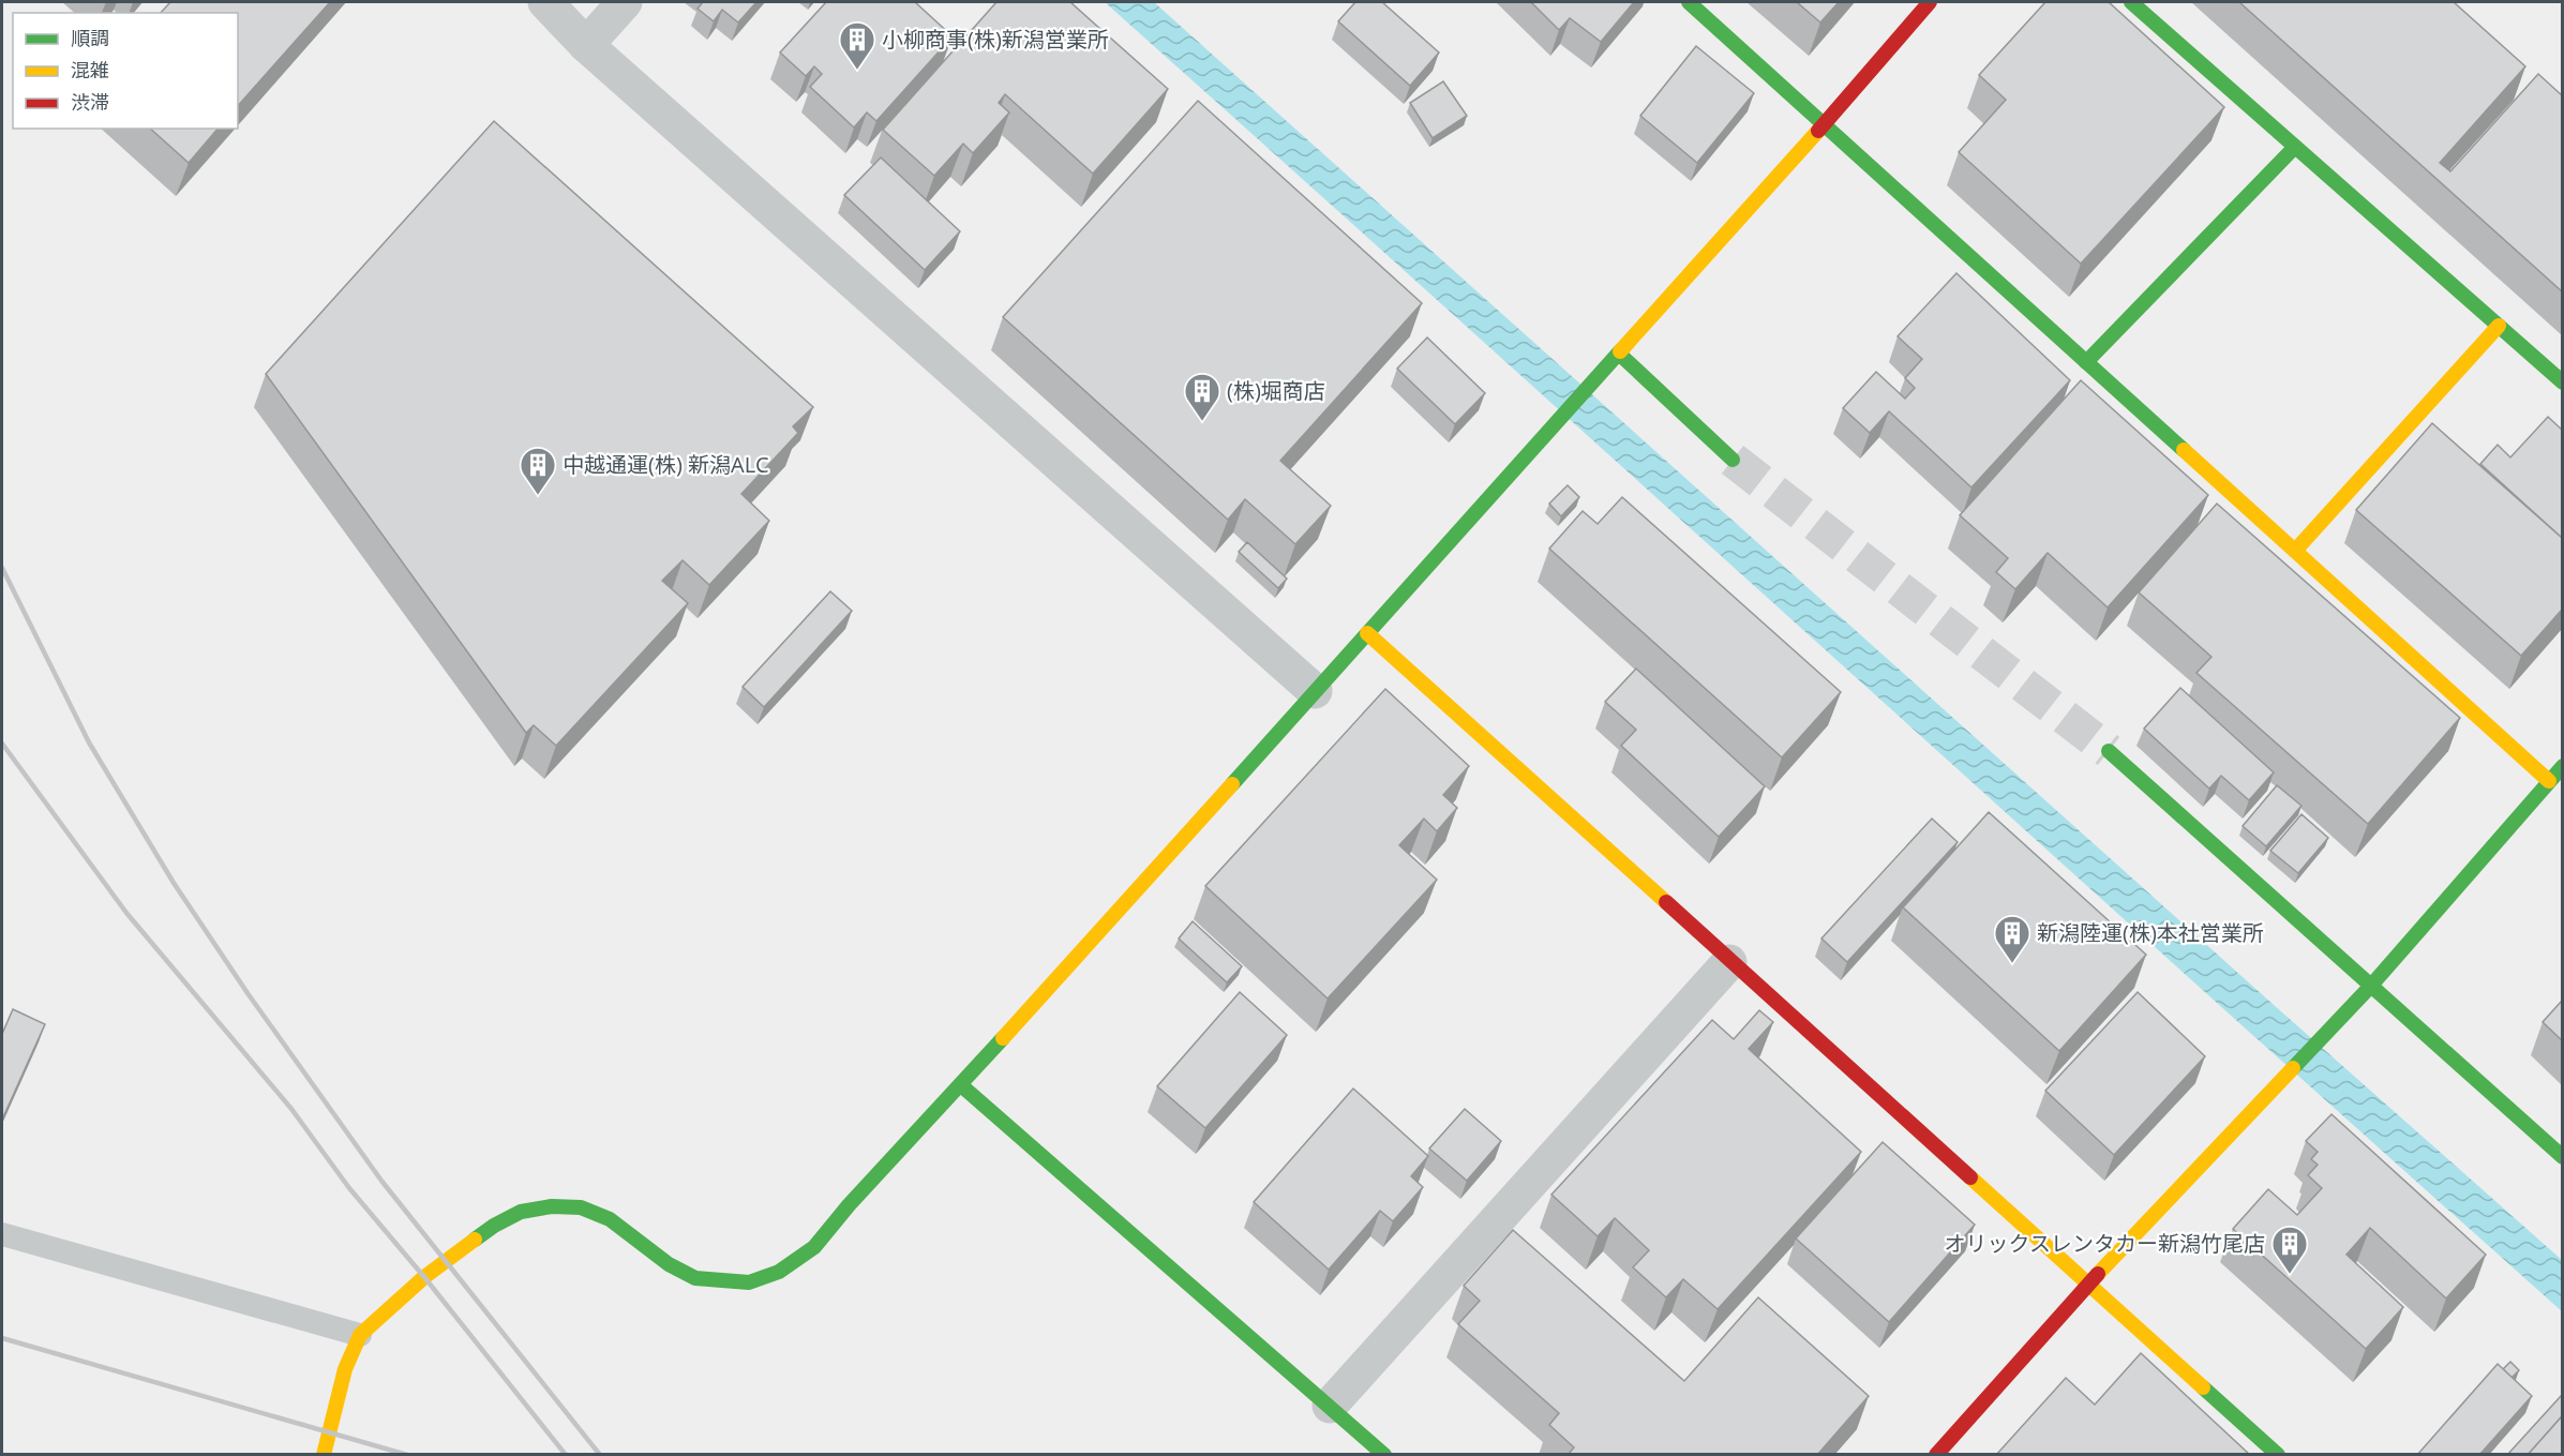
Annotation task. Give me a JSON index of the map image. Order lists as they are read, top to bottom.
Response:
{
  "places": {
    "building": [
      "小柳商事(株)新潟営業所",
      "(株)堀商店",
      "中越通運(株) 新潟ALC",
      "新潟陸運(株)本社営業所",
      "オリックスレンタカー新潟竹尾店"
    ]
  },
  "legend": ["順調", "混雑", "渋滞"]
}
